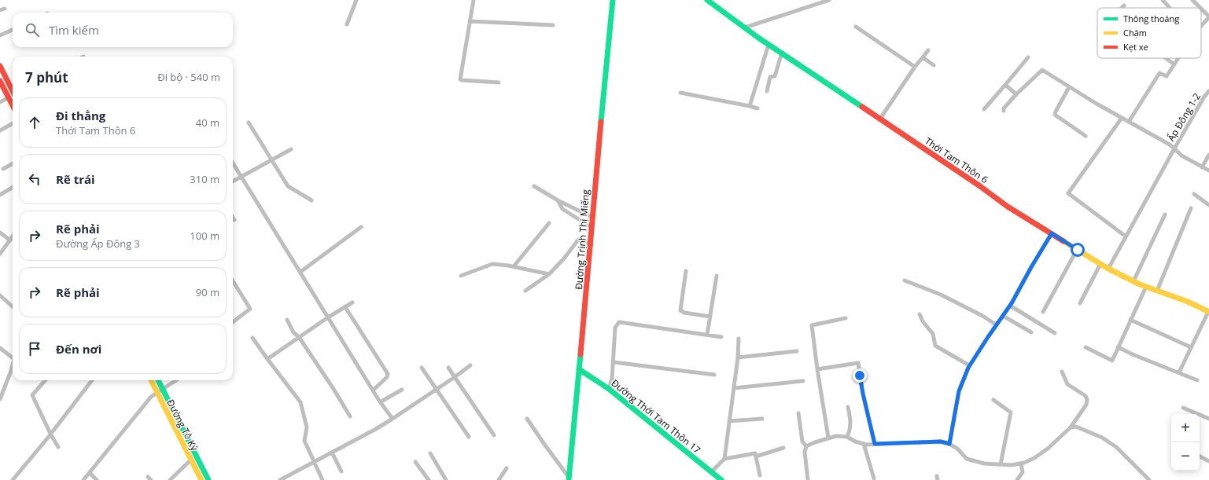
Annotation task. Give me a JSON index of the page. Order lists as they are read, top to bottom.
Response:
{
  "streets": {
    "main road": [
      "Thới Tam Thôn 6",
      "Đường Trịnh Thị Miếng",
      "Đường Thới Tam Thôn 17",
      "Đường Tô Ký"
    ],
    "street": ["Ấp Đông 1-2"]
  },
  "crossings": [
    ["Đường Trịnh Thị Miếng", "Đường Thới Tam Thôn 17"]
  ],
  "legend": ["Thông thoáng", "Chậm", "Kẹt xe"],
  "page": {
    "search": "Tìm kiếm",
    "heading": ["7 phút", "Đi bộ · 540 m"],
    "list": [
      ["Đi thẳng", "Thới Tam Thôn 6", "40 m"],
      ["Rẽ trái", "310 m"],
      ["Rẽ phải", "Đường Ấp Đông 3", "100 m"],
      ["Rẽ phải", "90 m"],
      "Đến nơi"
    ],
    "map_buttons": ["+", "−"]
  }
}
